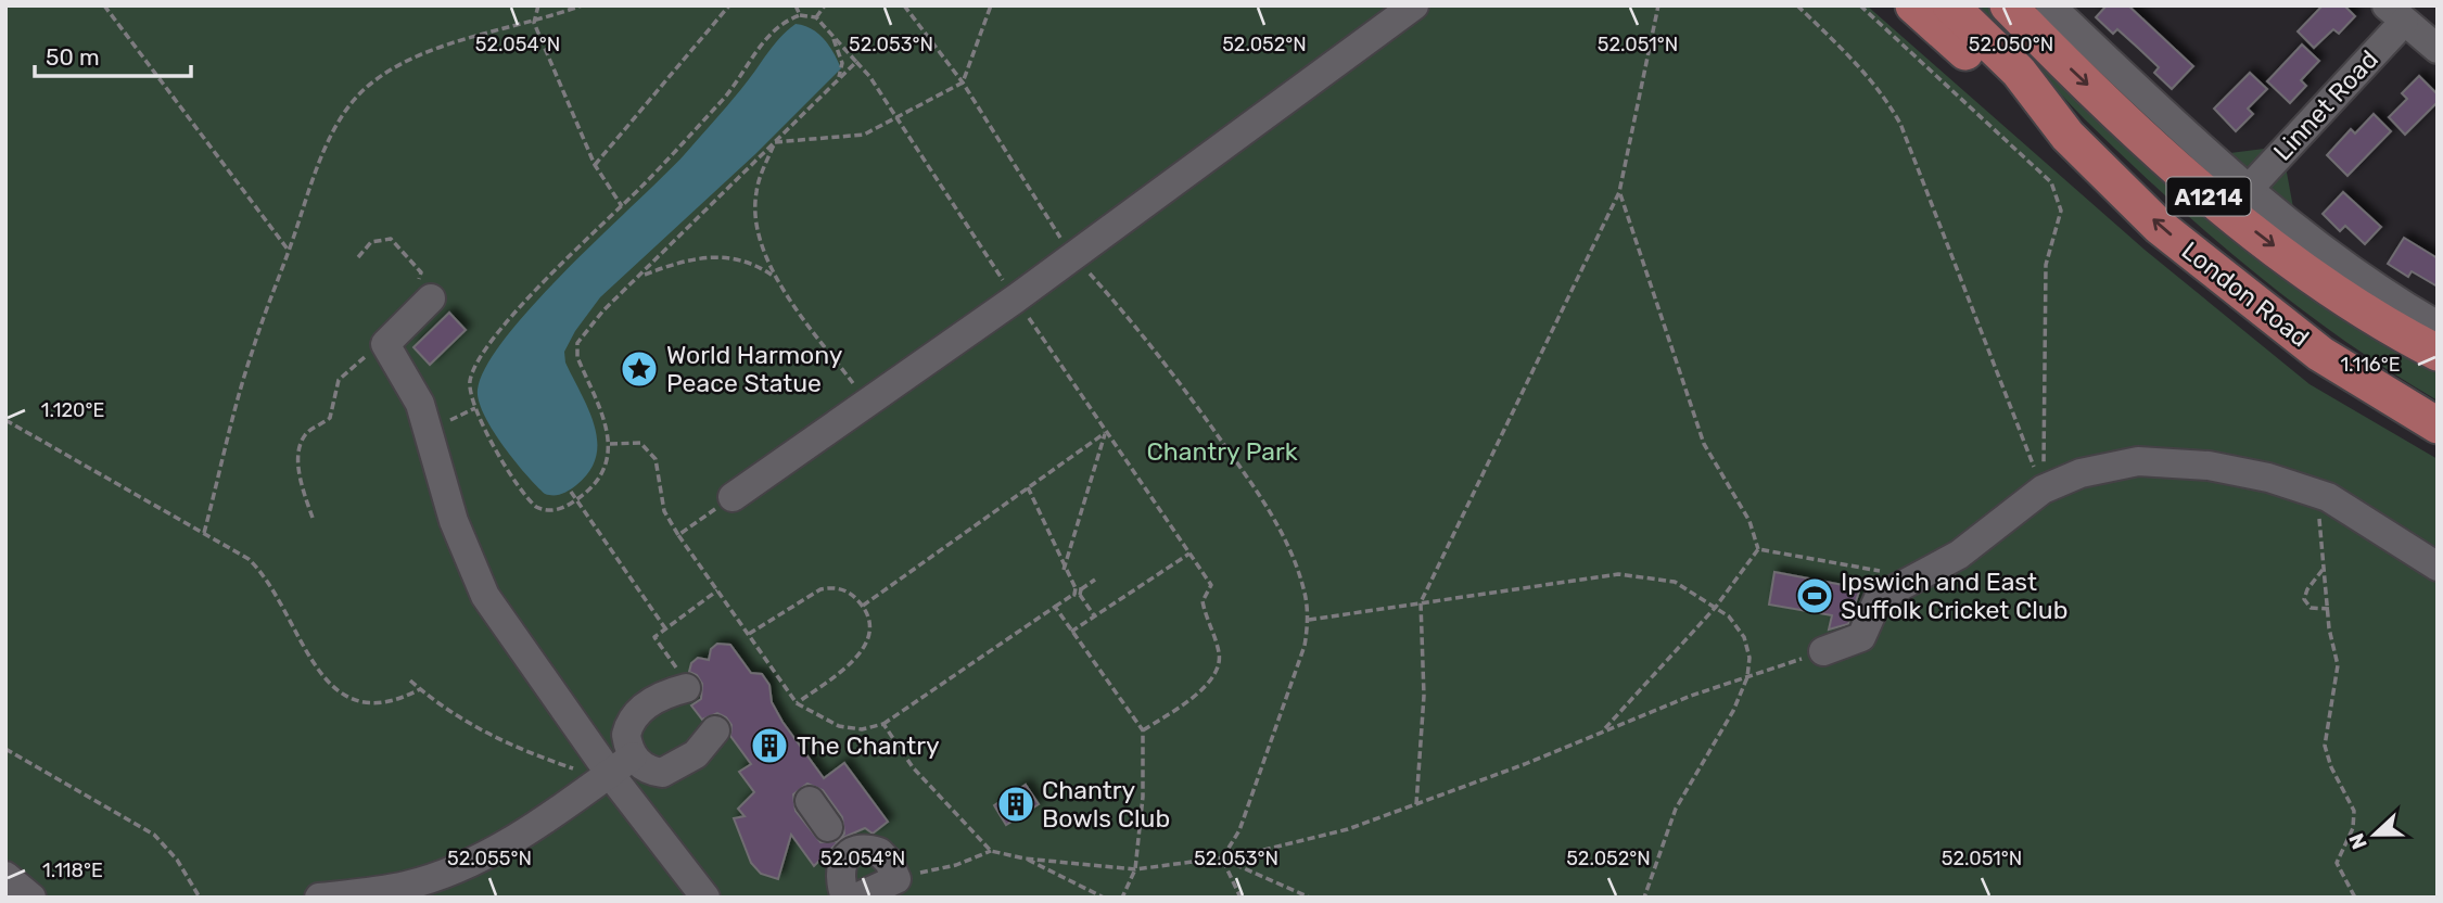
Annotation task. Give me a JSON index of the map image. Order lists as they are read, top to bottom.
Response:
{
  "streets": {
    "main road": ["A1214", "London Road"],
    "street": ["Linnet Road"]
  },
  "parks": ["Chantry Park"],
  "places": {
    "place": ["World Harmony Peace Statue"],
    "sports": ["Ipswich and East Suffolk Cricket Club"],
    "building": ["The Chantry", "Chantry Bowls Club"]
  },
  "scale_bar": "50 m",
  "north": "left",
  "coordinates": [
    "52.053°N",
    "52.052°N",
    "52.054°N",
    "52.051°N",
    "52.050°N",
    "1.116°E",
    "1.120°E",
    "52.055°N",
    "1.118°E"
  ]
}
